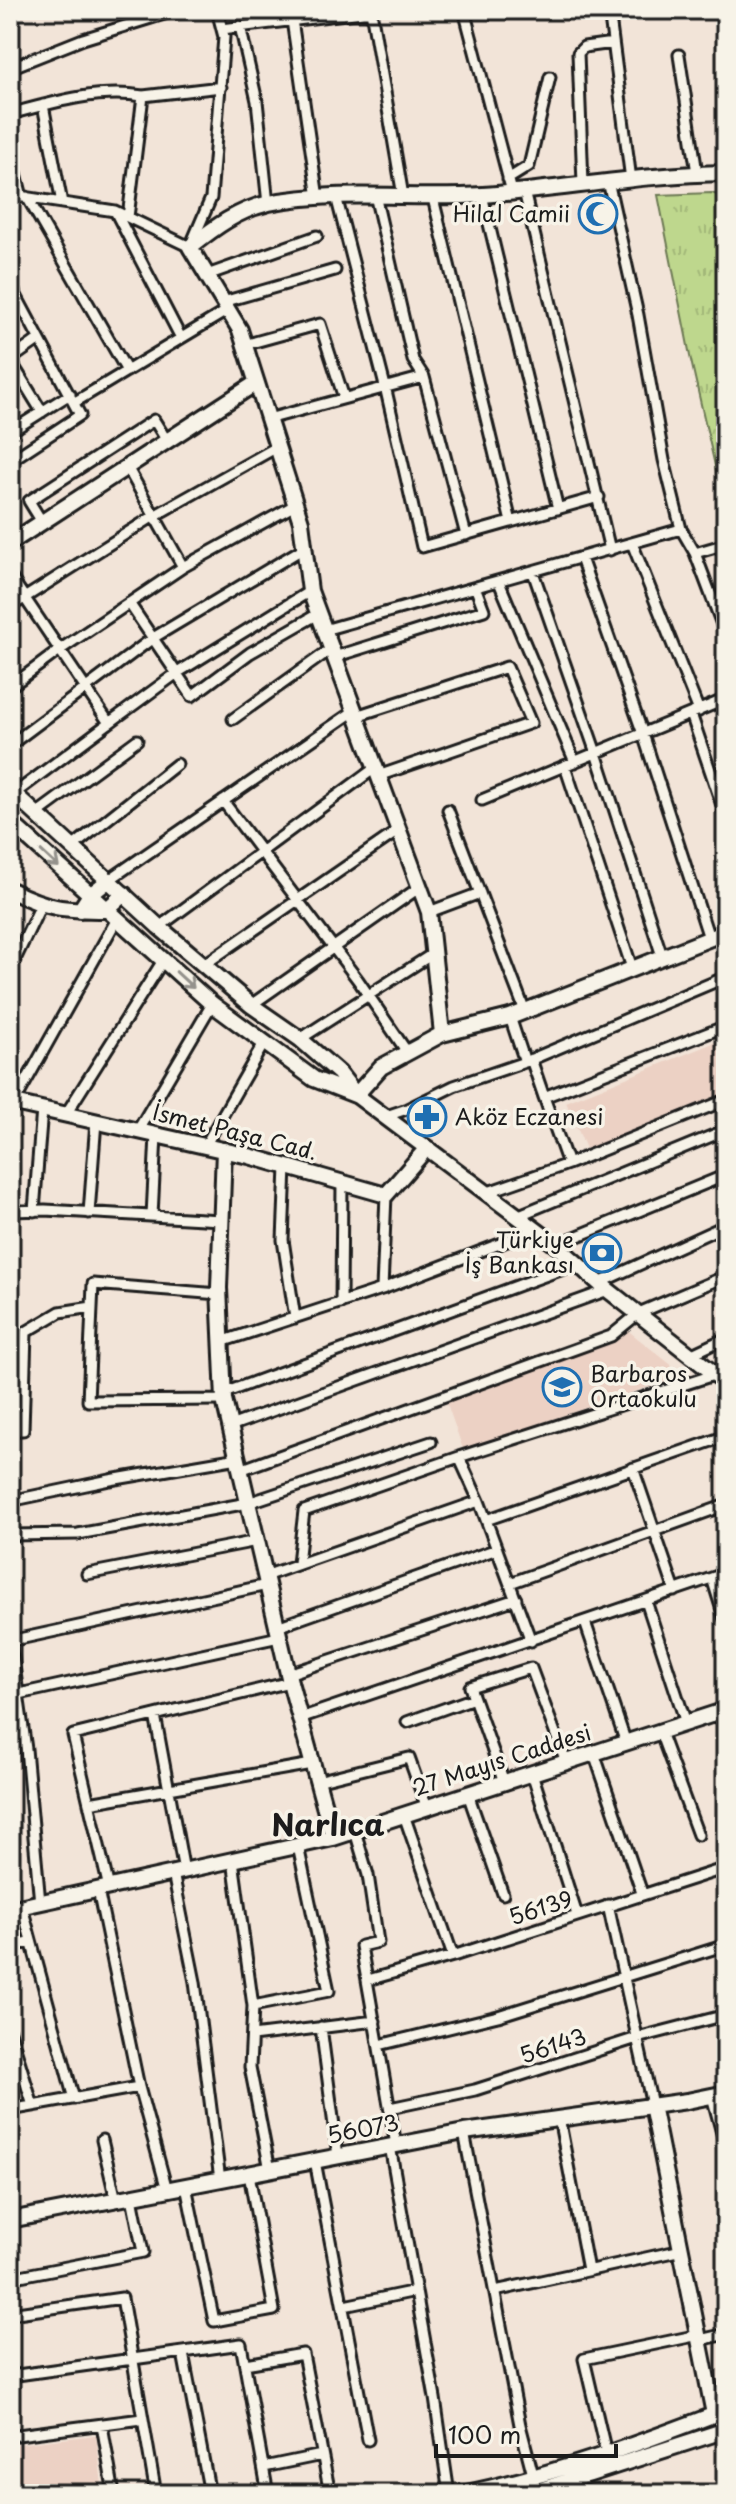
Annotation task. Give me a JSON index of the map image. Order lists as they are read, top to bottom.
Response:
{
  "streets": {
    "street": [
      "İsmet Paşa Cad.",
      "27 Mayıs Caddesi",
      "56139",
      "56143",
      "56073"
    ]
  },
  "districts": ["Narlıca"],
  "places": {
    "mosque": ["Hilal Camii"],
    "pharmacy": ["Aköz Eczanesi"],
    "bank": ["Türkiye İş Bankası"],
    "school or university": ["Barbaros Ortaokulu"]
  },
  "scale_bar": "100 m"
}
